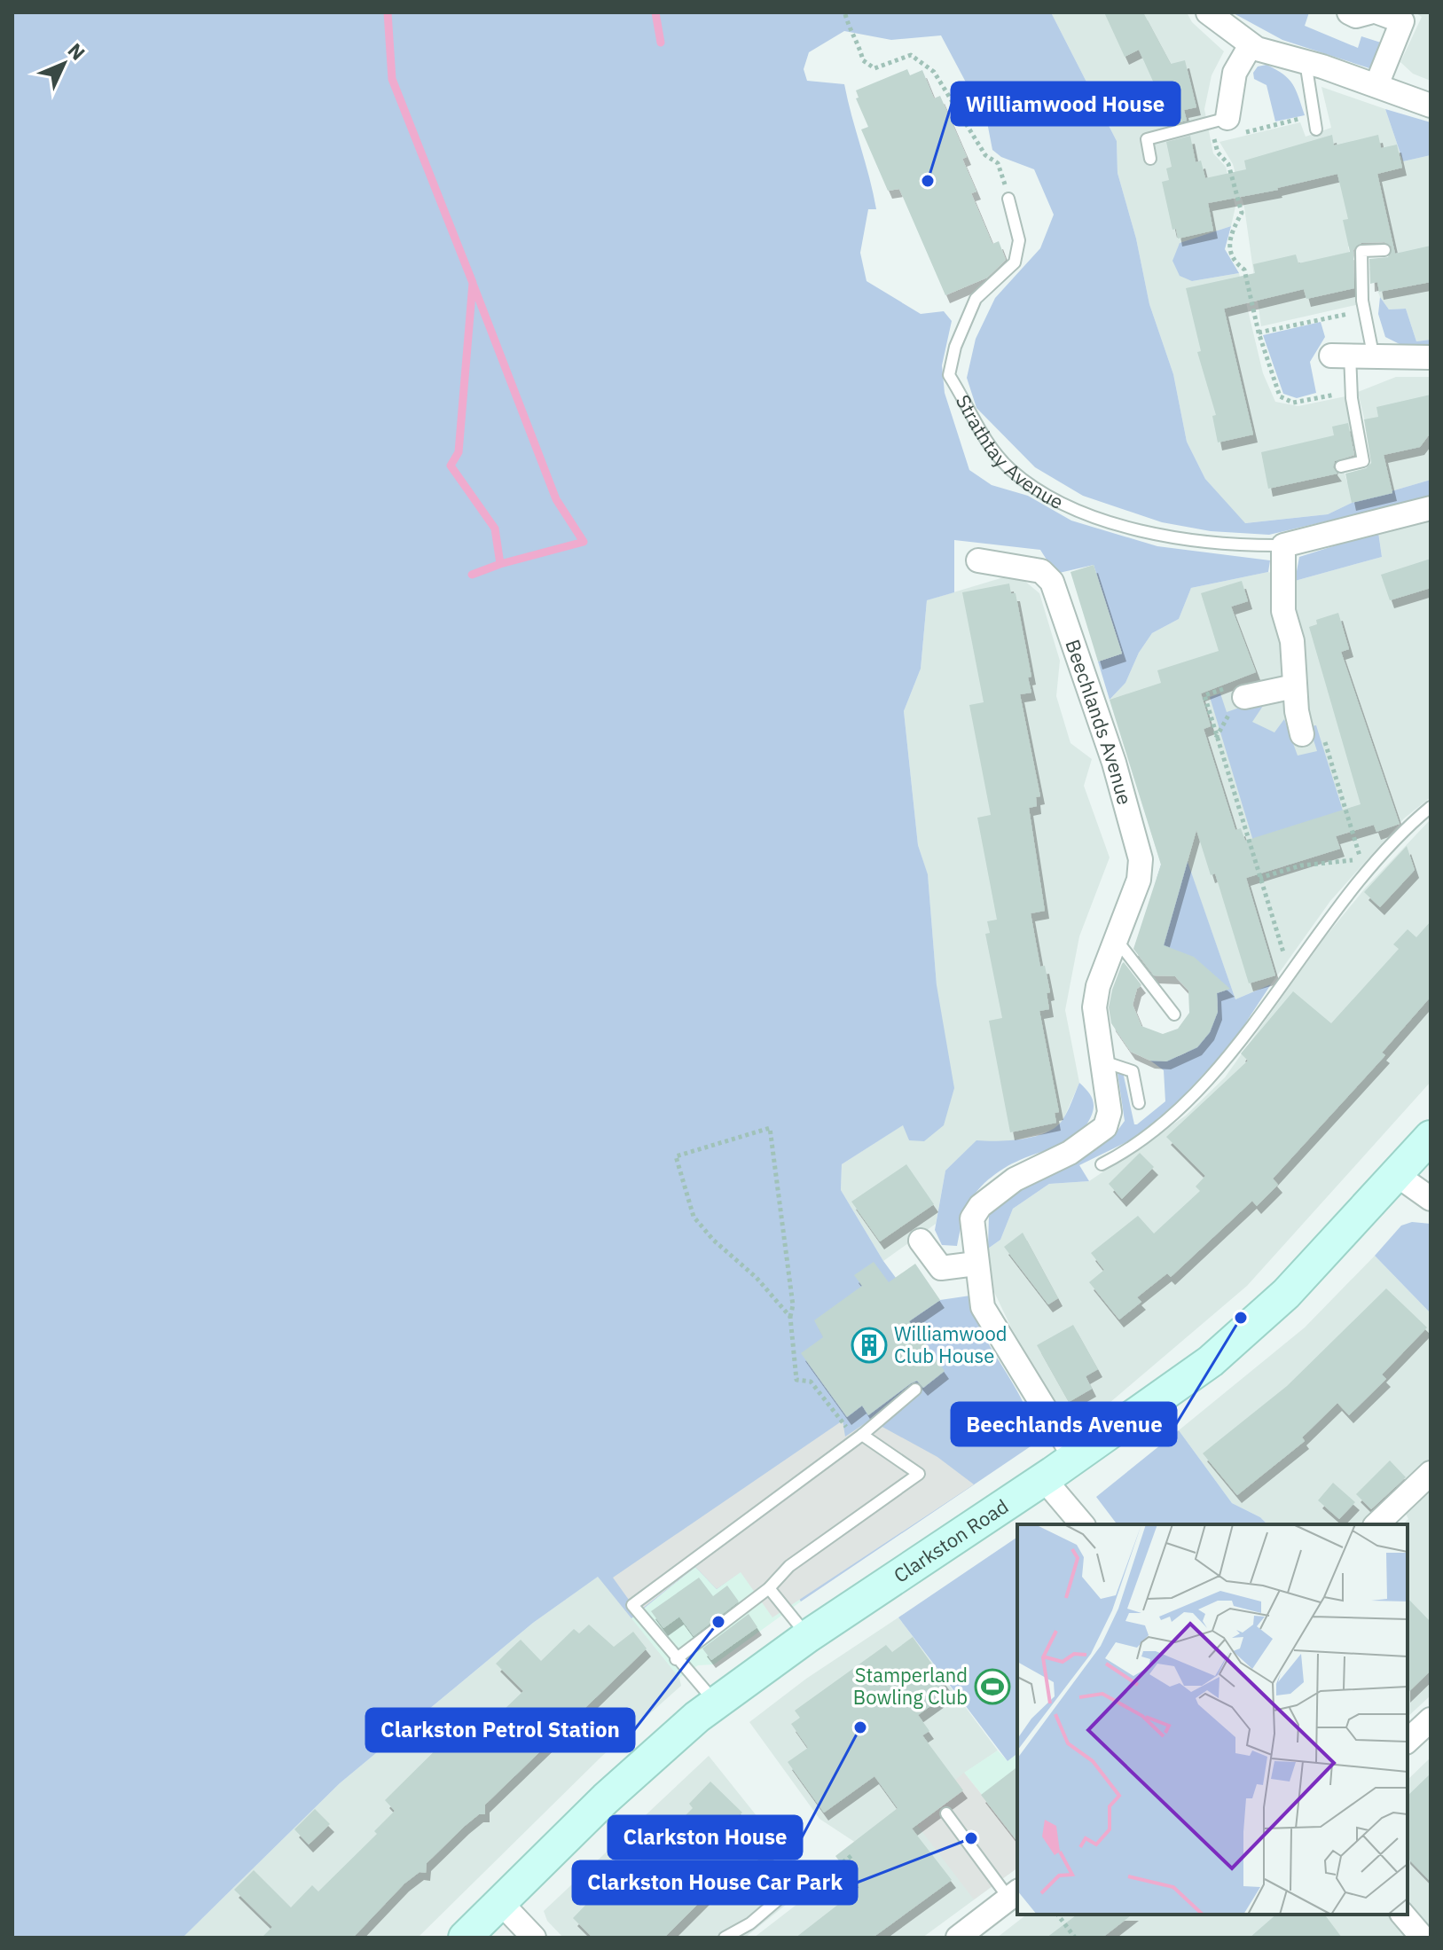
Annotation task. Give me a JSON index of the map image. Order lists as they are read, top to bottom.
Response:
{
  "streets": {
    "main road": ["Clarkston Road"],
    "street": ["Strathtay Avenue", "Beechlands Avenue"]
  },
  "crossings": [
    ["Beechlands Avenue", "Clarkston Road"]
  ],
  "places": {
    "other": [
      "Williamwood House",
      "Beechlands Avenue",
      "Clarkston Petrol Station",
      "Clarkston House",
      "Clarkston House Car Park"
    ],
    "building": ["Williamwood Club House"],
    "sports": ["Stamperland Bowling Club"]
  },
  "north": "top right"
}
